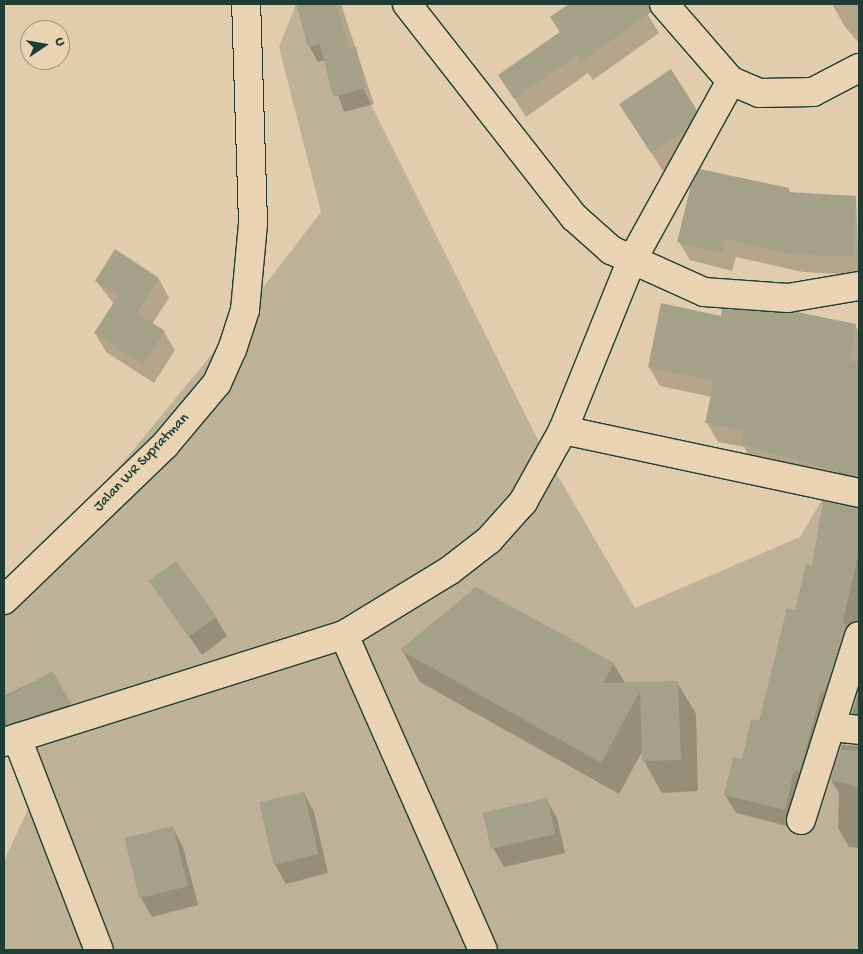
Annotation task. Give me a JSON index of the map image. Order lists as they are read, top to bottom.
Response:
{
  "streets": {
    "main road": ["Jalan WR Supratman"]
  },
  "north": "right"
}
